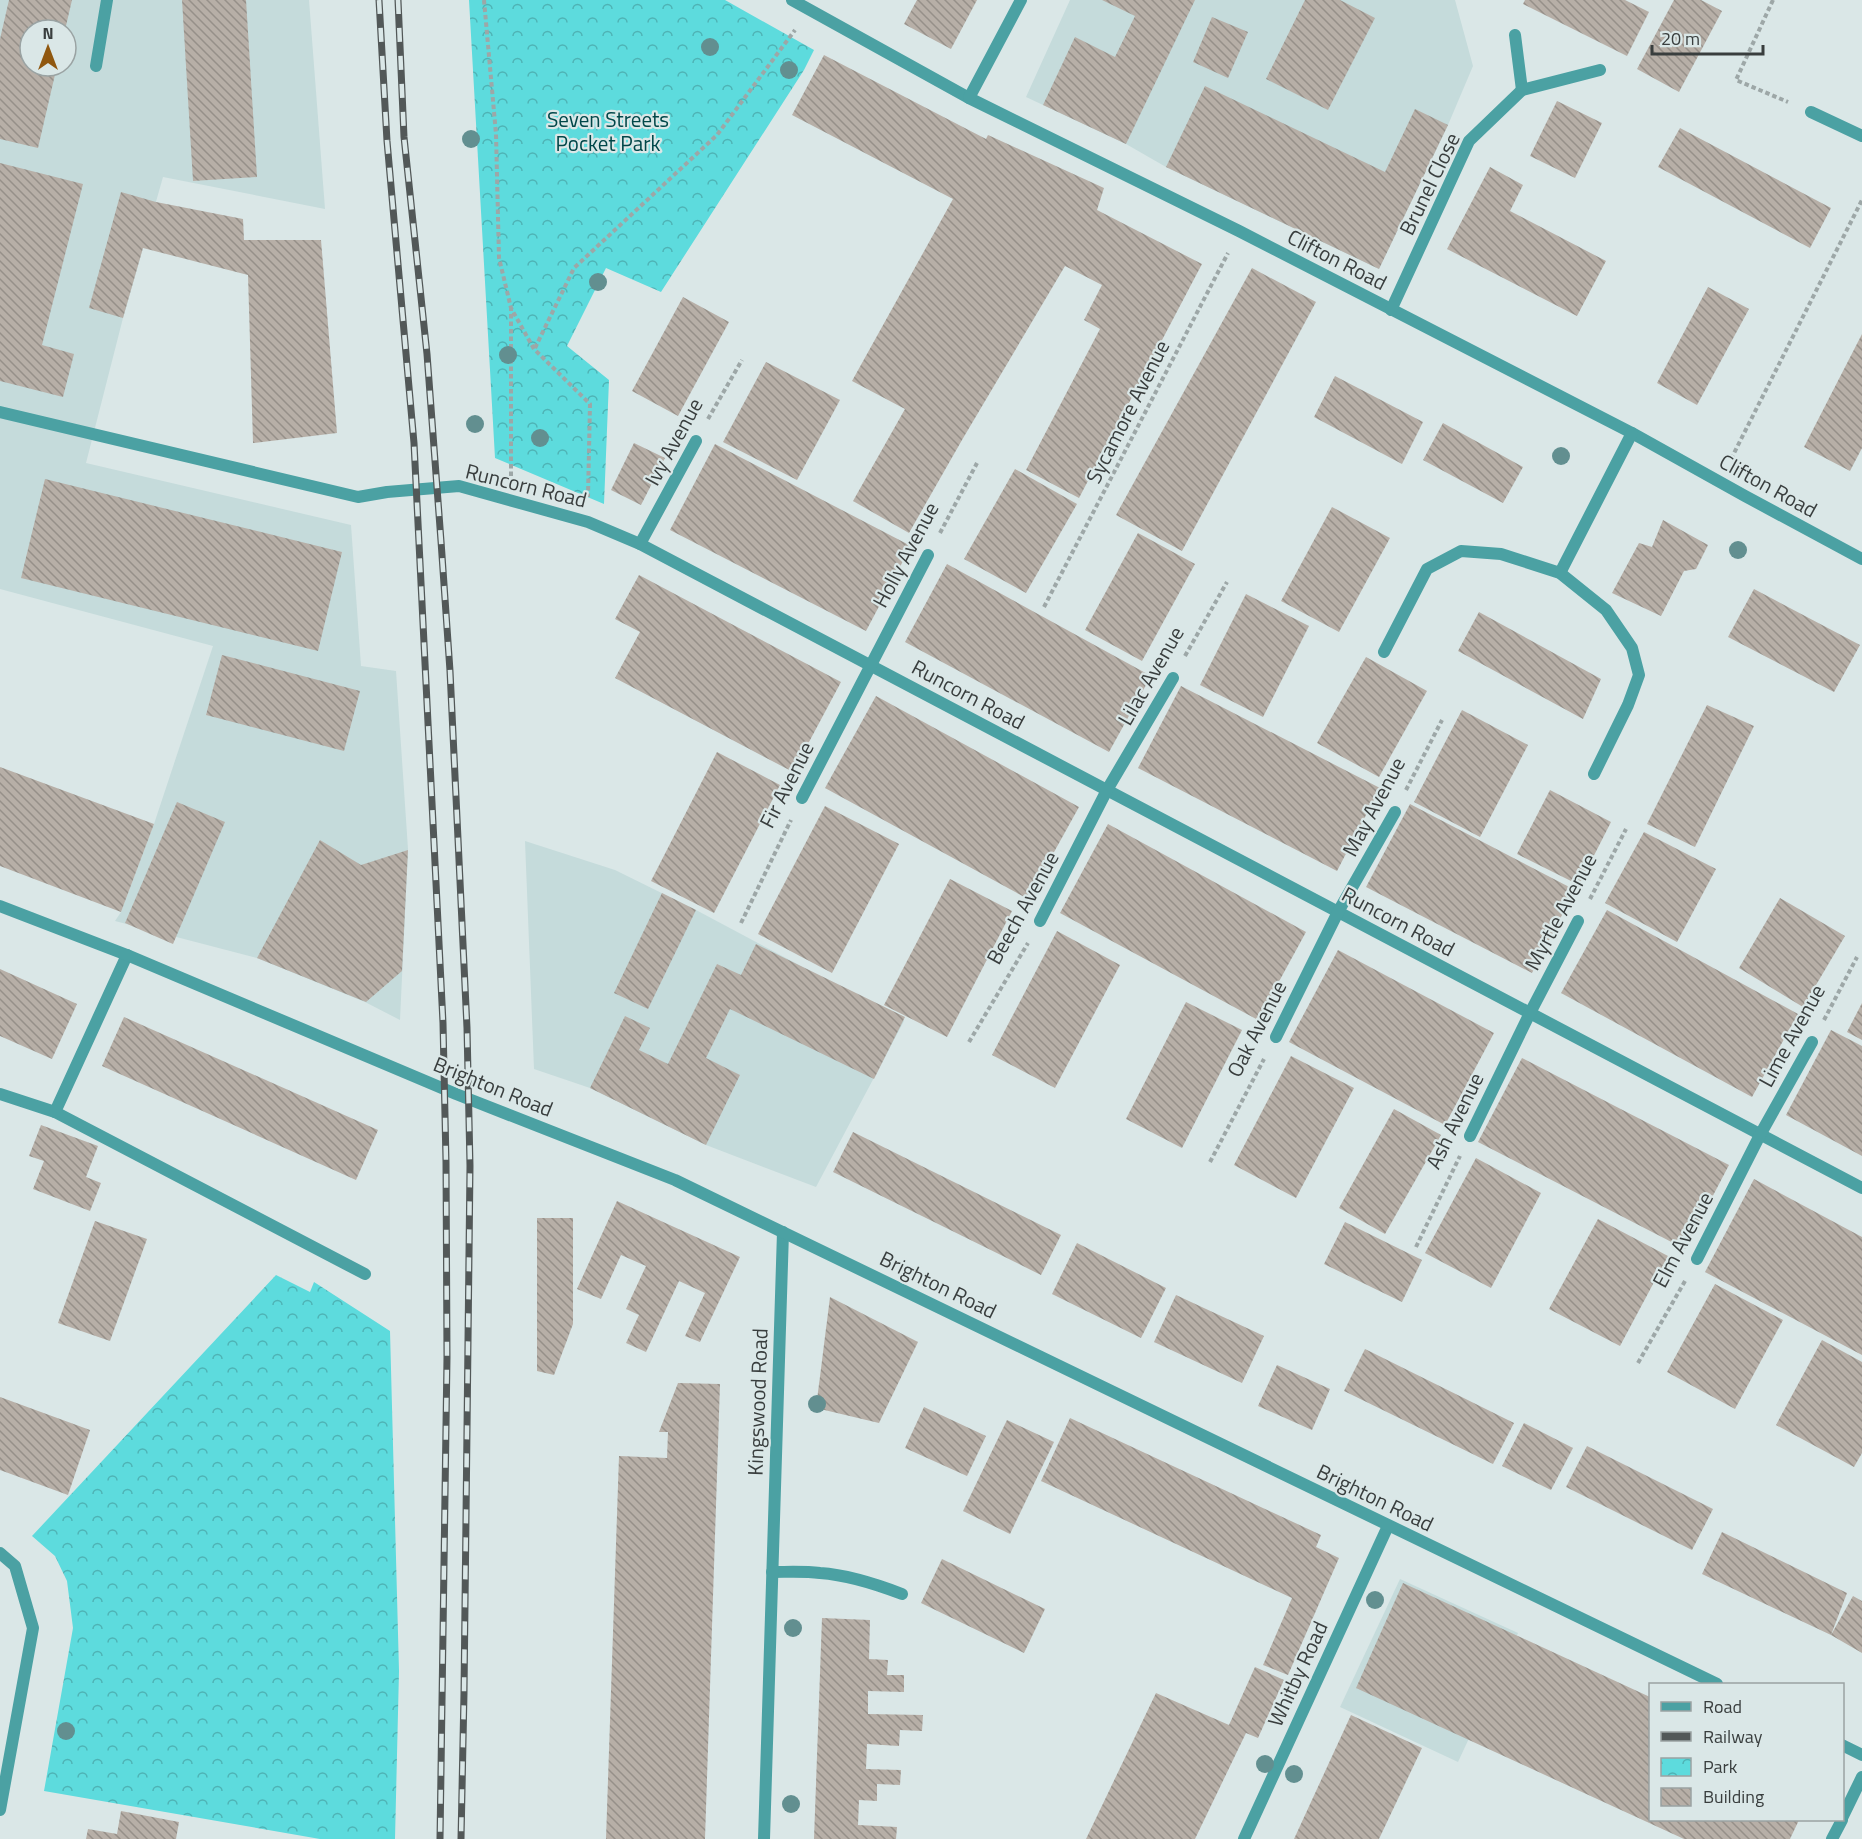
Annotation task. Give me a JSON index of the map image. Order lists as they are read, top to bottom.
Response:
{
  "streets": {
    "street": [
      "Brunel Close",
      "Clifton Road",
      "Ivy Avenue",
      "Runcorn Road",
      "Holly Avenue",
      "Lilac Avenue",
      "Fir Avenue",
      "May Avenue",
      "Beech Avenue",
      "Myrtle Avenue",
      "Oak Avenue",
      "Lime Avenue",
      "Brighton Road",
      "Ash Avenue",
      "Elm Avenue",
      "Kingswood Road",
      "Whitby Road"
    ],
    "path": ["Sycamore Avenue"]
  },
  "crossings": [
    ["Brunel Close", "Clifton Road"],
    ["Clifton Road", "Sycamore Avenue"],
    ["Ivy Avenue", "Runcorn Road"],
    ["Runcorn Road", "Holly Avenue"],
    ["Runcorn Road", "Lilac Avenue"],
    ["Runcorn Road", "Fir Avenue"],
    ["Runcorn Road", "May Avenue"],
    ["Runcorn Road", "Beech Avenue"],
    ["Runcorn Road", "Myrtle Avenue"],
    ["Runcorn Road", "Oak Avenue"],
    ["Runcorn Road", "Lime Avenue"],
    ["Runcorn Road", "Ash Avenue"],
    ["Runcorn Road", "Elm Avenue"],
    ["Holly Avenue", "Fir Avenue"],
    ["Lilac Avenue", "Beech Avenue"],
    ["May Avenue", "Oak Avenue"],
    ["Myrtle Avenue", "Ash Avenue"],
    ["Lime Avenue", "Elm Avenue"],
    ["Brighton Road", "Kingswood Road"],
    ["Brighton Road", "Whitby Road"]
  ],
  "parks": ["Seven Streets Pocket Park"],
  "legend": [
    "Road",
    "Railway",
    "Park",
    "Building"
  ],
  "scale_bar": "20 m",
  "north": "top"
}
